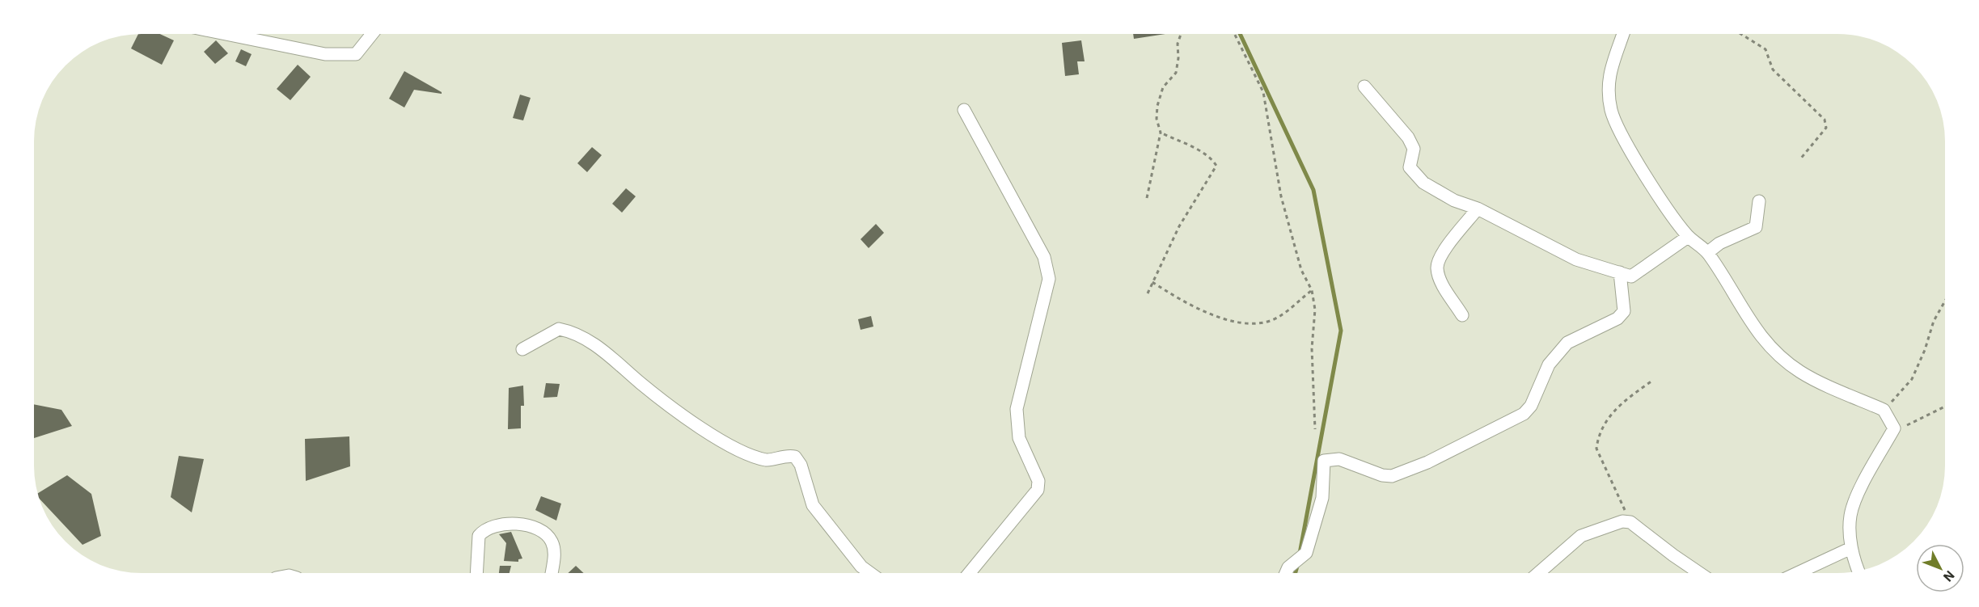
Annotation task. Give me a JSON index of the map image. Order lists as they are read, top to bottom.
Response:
{
  "north": "bottom right"
}
